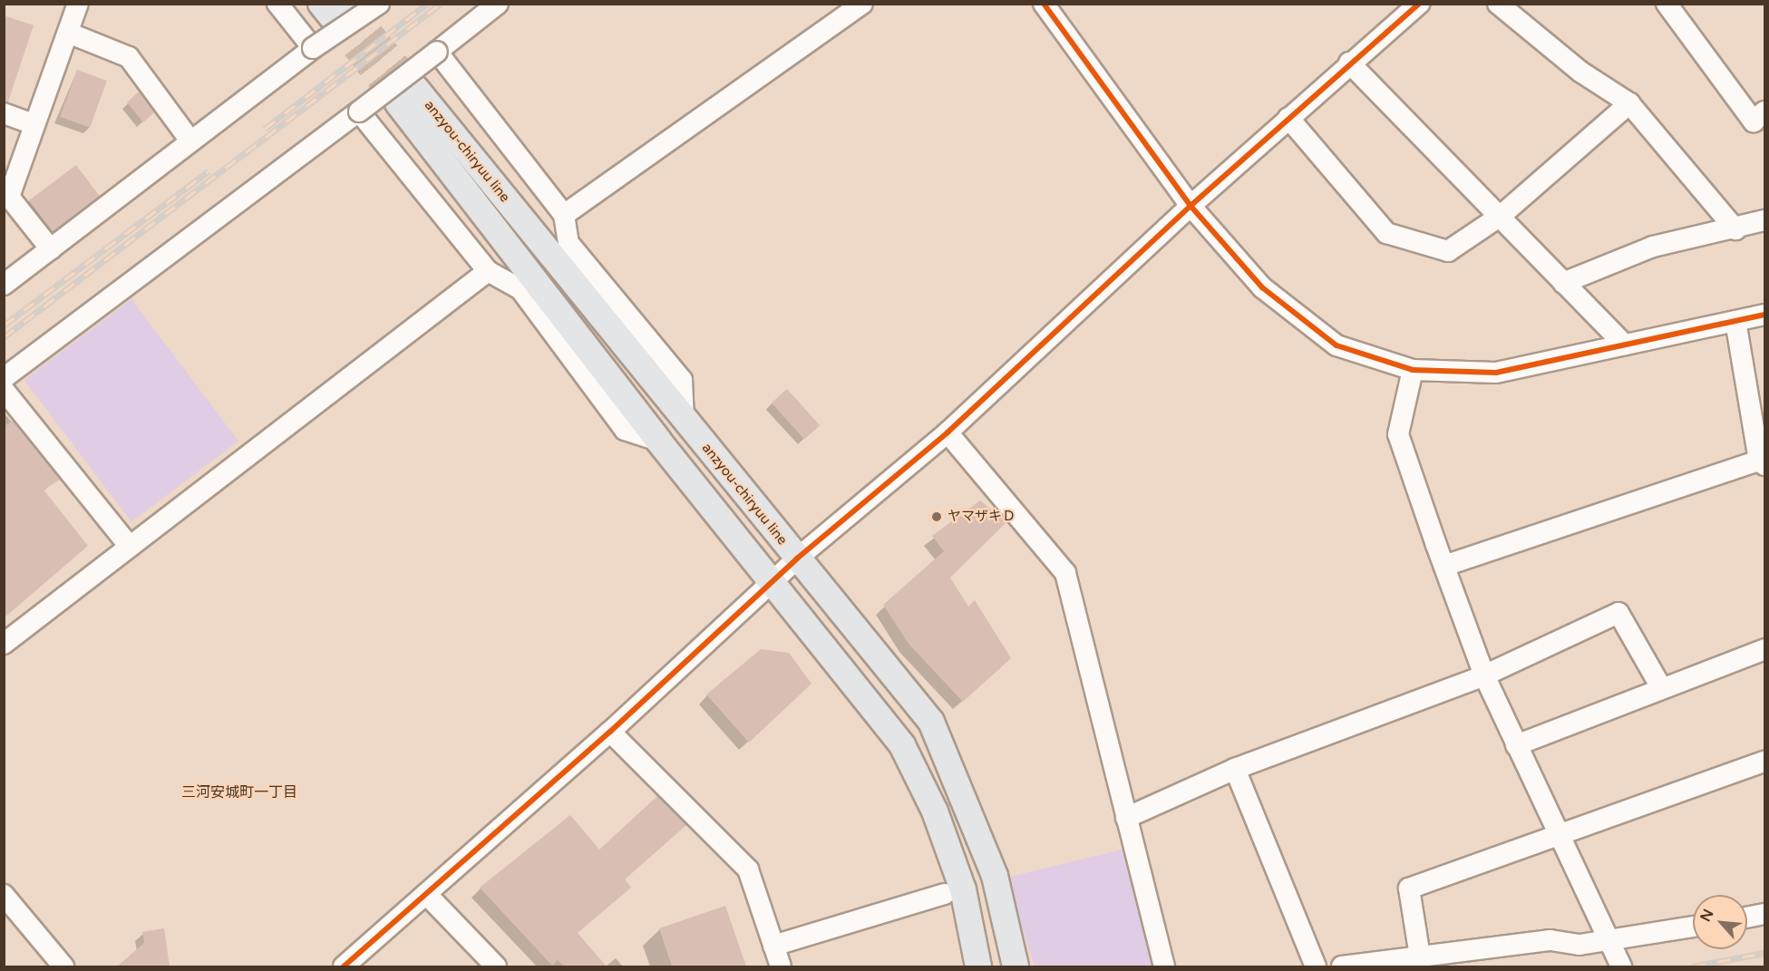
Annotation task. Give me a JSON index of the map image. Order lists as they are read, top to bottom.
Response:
{
  "streets": {
    "main road": ["anzyou-chiryuu line"]
  },
  "districts": ["三河安城町一丁目"],
  "places": ["ヤマザキＤ"],
  "north": "top left"
}
